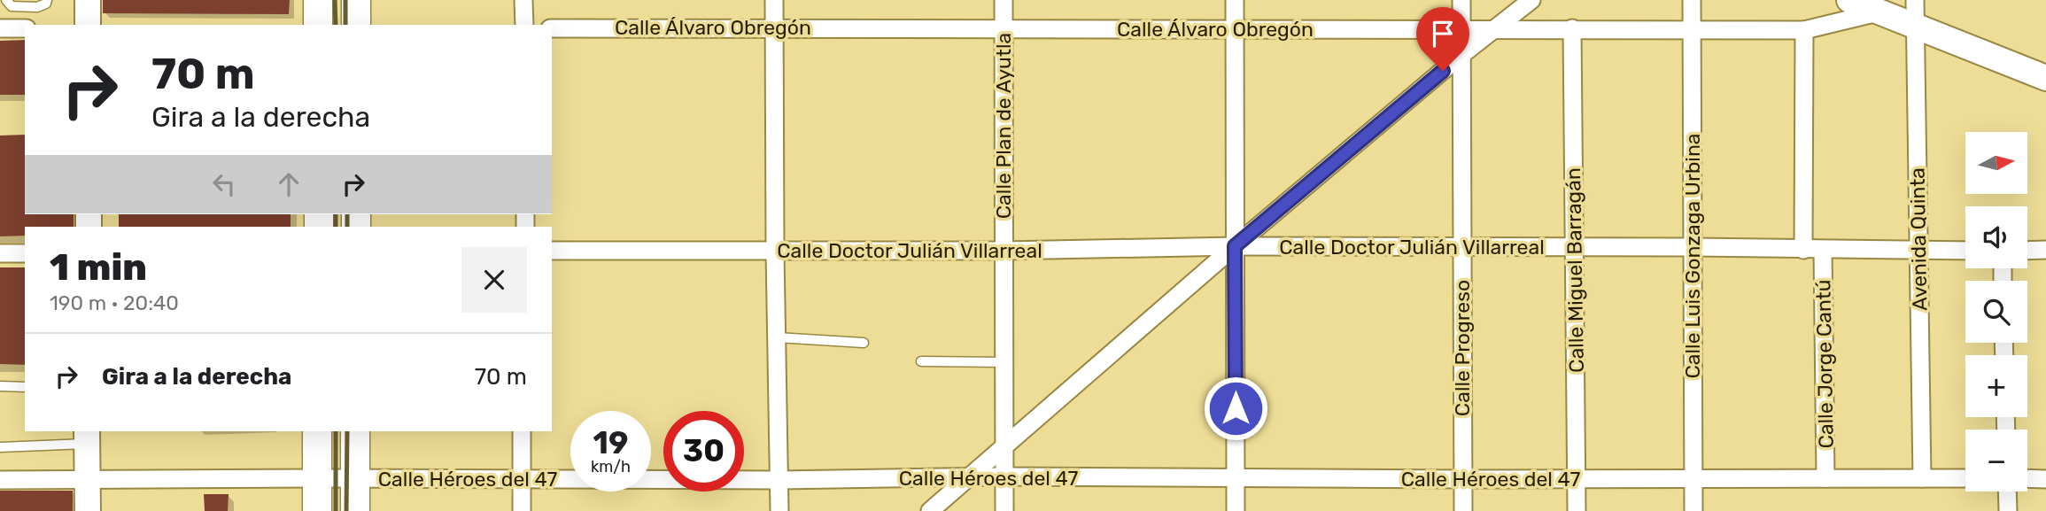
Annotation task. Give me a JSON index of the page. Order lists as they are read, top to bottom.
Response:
{
  "streets": {
    "street": [
      "Calle Álvaro Obregón",
      "Calle Plan de Ayutla",
      "Avenida Quinta",
      "Calle Doctor Julián Villarreal",
      "Calle Luis Gonzaga Urbina",
      "Calle Miguel Barragán",
      "Calle Progreso",
      "Calle Jorge Cantú",
      "Calle Héroes del 47"
    ]
  },
  "crossings": [
    ["Calle Álvaro Obregón", "Calle Plan de Ayutla"],
    ["Calle Álvaro Obregón", "Calle Luis Gonzaga Urbina"],
    ["Calle Álvaro Obregón", "Calle Miguel Barragán"],
    ["Calle Álvaro Obregón", "Calle Progreso"],
    ["Calle Plan de Ayutla", "Calle Doctor Julián Villarreal"],
    ["Calle Plan de Ayutla", "Calle Héroes del 47"],
    ["Avenida Quinta", "Calle Doctor Julián Villarreal"],
    ["Avenida Quinta", "Calle Héroes del 47"],
    ["Calle Doctor Julián Villarreal", "Calle Luis Gonzaga Urbina"],
    ["Calle Doctor Julián Villarreal", "Calle Miguel Barragán"],
    ["Calle Doctor Julián Villarreal", "Calle Progreso"],
    ["Calle Doctor Julián Villarreal", "Calle Jorge Cantú"],
    ["Calle Luis Gonzaga Urbina", "Calle Héroes del 47"],
    ["Calle Miguel Barragán", "Calle Héroes del 47"],
    ["Calle Progreso", "Calle Héroes del 47"],
    ["Calle Jorge Cantú", "Calle Héroes del 47"]
  ],
  "north": "right",
  "page": {
    "turn": ["70 m", "Gira a la derecha"],
    "map_buttons": ["+", "−"],
    "heading": ["1 min", "190 m · 20:40"],
    "list": [
      {
        "name": "Gira a la derecha",
        "value": "70 m"
      }
    ],
    "speed": "19 km/h",
    "limit": "30"
  }
}
